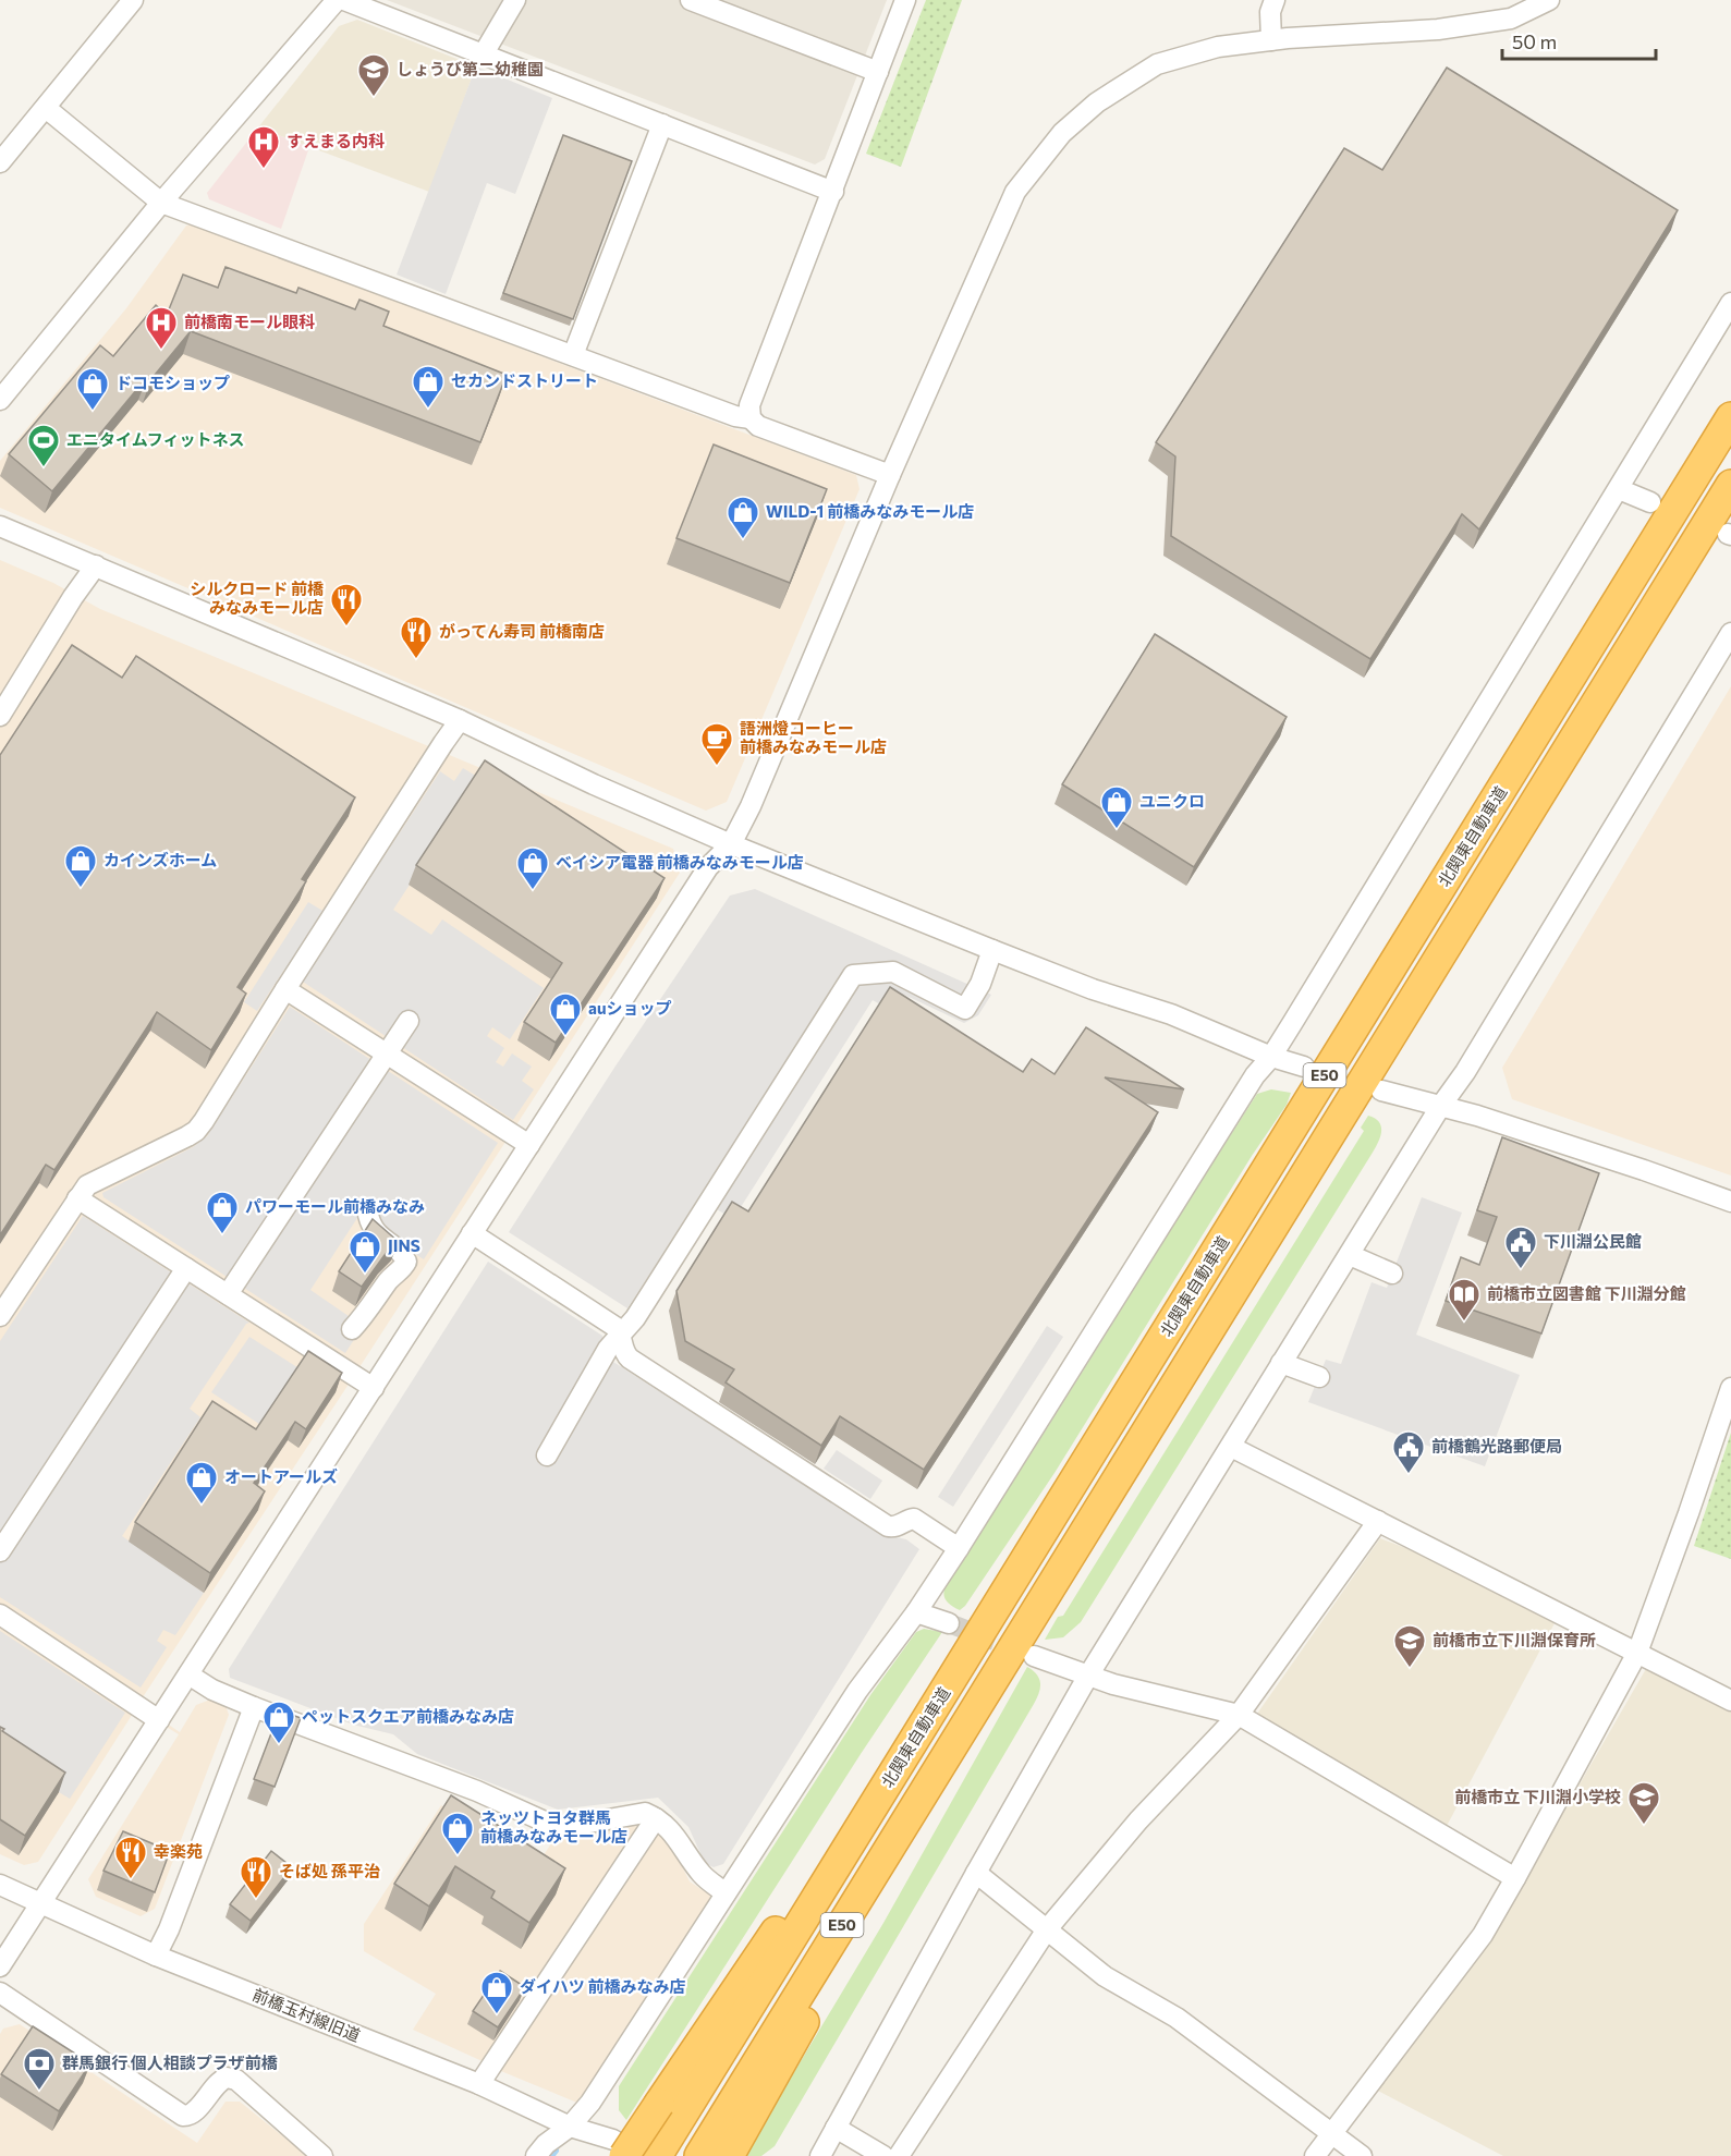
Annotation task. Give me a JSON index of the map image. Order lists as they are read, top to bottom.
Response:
{
  "streets": {
    "highway": ["北関東自動車道", "E50"],
    "street": ["前橋玉村線旧道"]
  },
  "places": {
    "school or university": ["しょうび第二幼稚園", "前橋市立下川淵保育所", "前橋市立 下川淵小学校"],
    "hospital": ["すえまる内科", "前橋南モール眼科"],
    "shop": [
      "セカンドストリート",
      "ドコモショップ",
      "WILD-1 前橋みなみモール店",
      "ユニクロ",
      "カインズホーム",
      "ベイシア電器 前橋みなみモール店",
      "auショップ",
      "パワーモール前橋みなみ",
      "JINS",
      "オートアールズ",
      "ペットスクエア前橋みなみ店",
      "ネッツトヨタ群馬 前橋みなみモール店",
      "ダイハツ 前橋みなみ店"
    ],
    "sports": ["エニタイムフィットネス"],
    "restaurant": [
      "シルクロード 前橋 みなみモール店",
      "がってん寿司 前橋南店",
      "幸楽苑",
      "そば処 孫平治"
    ],
    "cafe": ["語洲燈コーヒー 前橋みなみモール店"],
    "public building": ["下川淵公民館", "前橋鶴光路郵便局"],
    "library": ["前橋市立図書館 下川淵分館"],
    "bank": ["群馬銀行 個人相談プラザ前橋"]
  },
  "scale_bar": "50 m"
}
